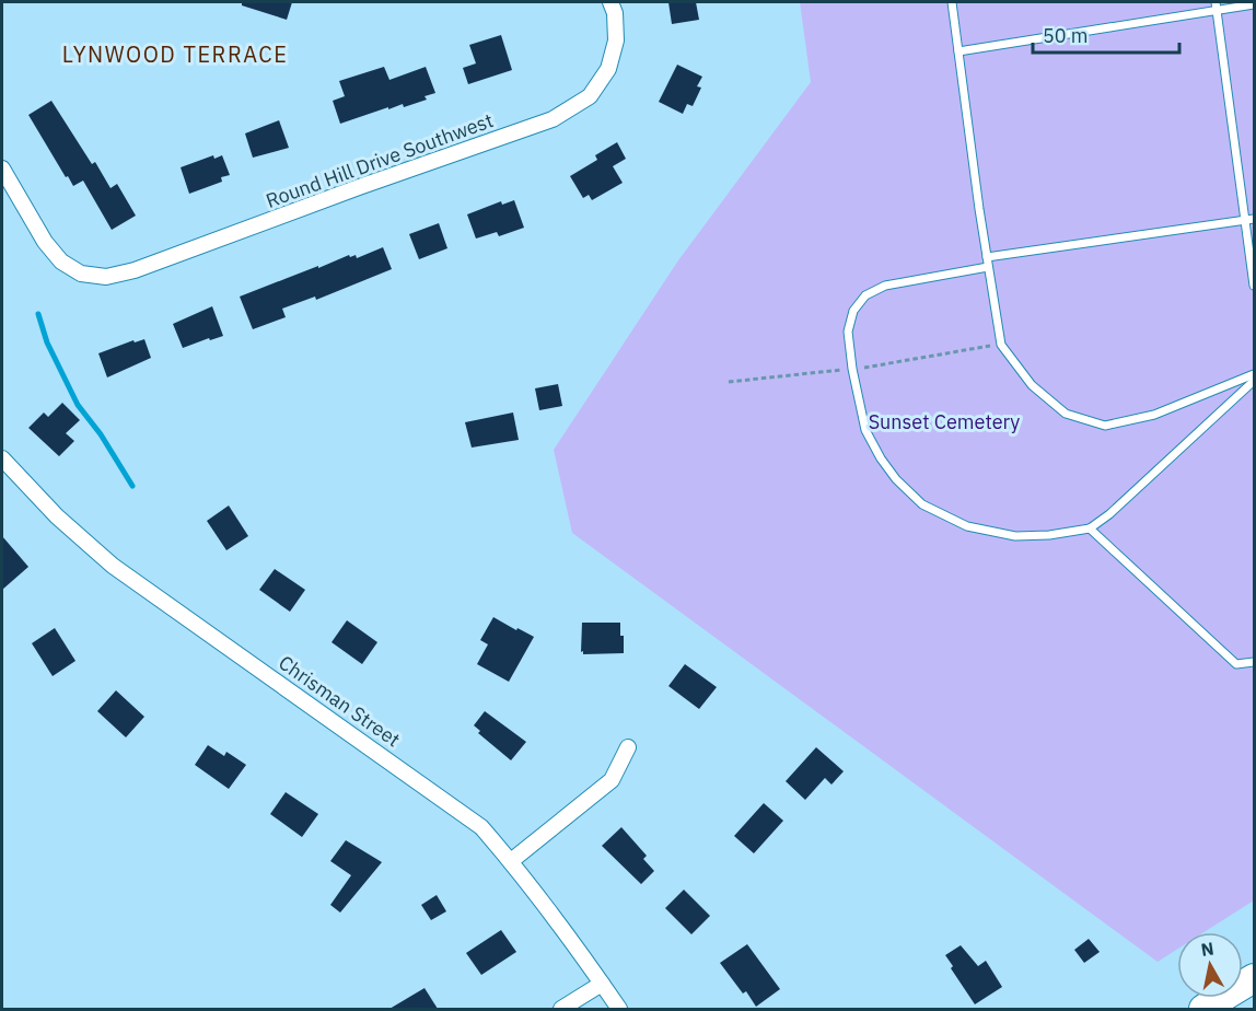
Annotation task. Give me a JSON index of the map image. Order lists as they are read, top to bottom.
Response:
{
  "streets": {
    "street": ["Round Hill Drive Southwest", "Chrisman Street"]
  },
  "districts": ["LYNWOOD TERRACE"],
  "parks": ["Sunset Cemetery"],
  "scale_bar": "50 m",
  "north": "top"
}
